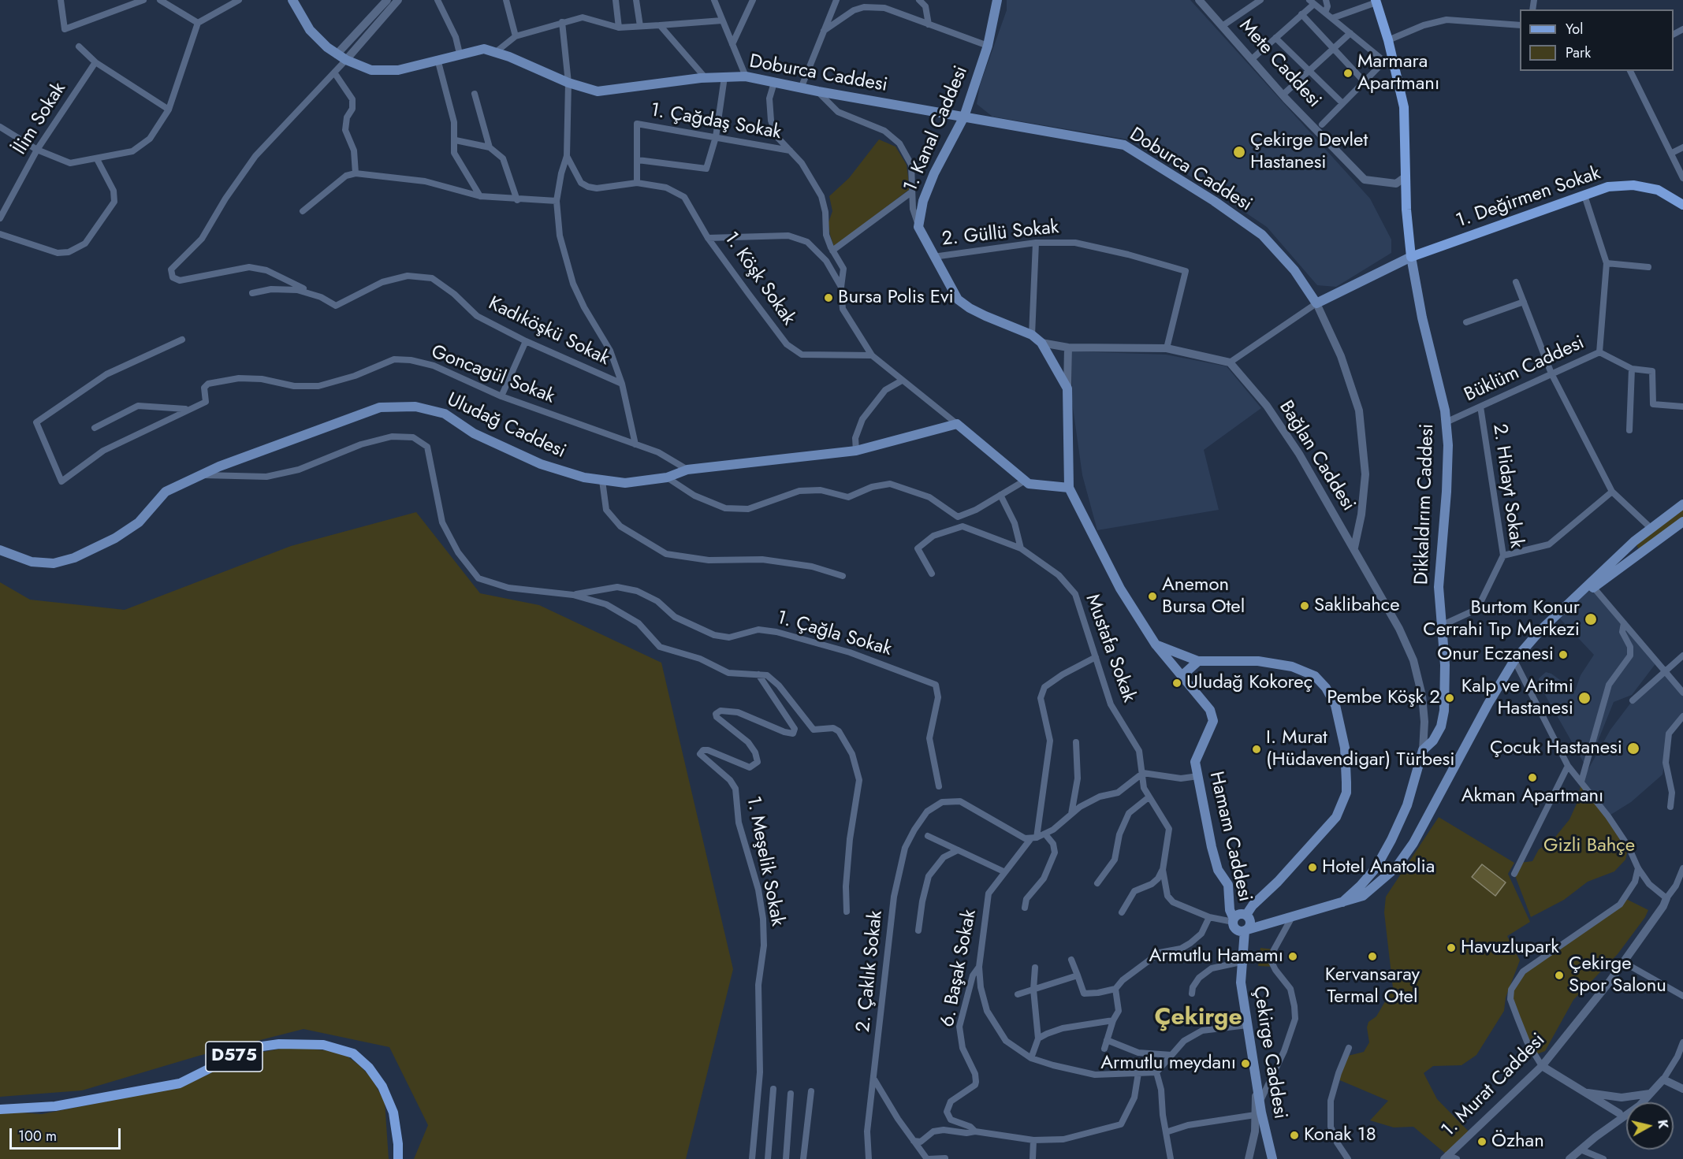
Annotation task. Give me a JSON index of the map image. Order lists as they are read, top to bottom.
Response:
{
  "streets": {
    "main road": [
      "Doburca Caddesi",
      "1. Kanal Caddesi",
      "1. Değirmen Sokak",
      "Uludağ Caddesi",
      "Dikkaldırım Caddesi",
      "Hamam Caddesi",
      "Çekirge Caddesi",
      "D575"
    ],
    "street": [
      "Mete Caddesi",
      "İlim Sokak",
      "1. Çağdaş Sokak",
      "2. Güllü Sokak",
      "1. Köşk Sokak",
      "Kadıköşkü Sokak",
      "Büklüm Caddesi",
      "Goncagül Sokak",
      "Bağlan Caddesi",
      "2. Hidayt Sokak",
      "1. Çağla Sokak",
      "Mustafa Sokak",
      "1. Meşelik Sokak",
      "6. Başak Sokak",
      "2. Çaklık Sokak",
      "1. Murat Caddesi"
    ]
  },
  "crossings": [
    ["Mete Caddesi", "Dikkaldırım Caddesi"],
    ["Doburca Caddesi", "1. Kanal Caddesi"],
    ["1. Değirmen Sokak", "Büklüm Caddesi"],
    ["1. Değirmen Sokak", "Dikkaldırım Caddesi"],
    ["Kadıköşkü Sokak", "Goncagül Sokak"],
    ["Büklüm Caddesi", "2. Hidayt Sokak"],
    ["Büklüm Caddesi", "Dikkaldırım Caddesi"],
    ["Goncagül Sokak", "Uludağ Caddesi"],
    ["Bağlan Caddesi", "Dikkaldırım Caddesi"],
    ["2. Hidayt Sokak", "Dikkaldırım Caddesi"],
    ["Mustafa Sokak", "Hamam Caddesi"],
    ["Mustafa Sokak", "Çekirge Caddesi"],
    ["Hamam Caddesi", "Çekirge Caddesi"],
    ["6. Başak Sokak", "2. Çaklık Sokak"]
  ],
  "districts": ["Çekirge"],
  "parks": ["Gizli Bahçe"],
  "places": [
    "Marmara Apartmanı",
    "Çekirge Devlet Hastanesi",
    "Bursa Polis Evi",
    "Anemon Bursa Otel",
    "Saklibahce",
    "Burtom Konur Cerrahi Tıp Merkezi",
    "Onur Eczanesi",
    "Uludağ Kokoreç",
    "Pembe Köşk 2",
    "Kalp ve Aritmi Hastanesi",
    "Çocuk Hastanesi",
    "I. Murat (Hüdavendigar) Türbesi",
    "Akman Apartmanı",
    "Hotel Anatolia",
    "Havuzlupark",
    "Armutlu Hamamı",
    "Kervansaray Termal Otel",
    "Çekirge Spor Salonu",
    "Armutlu meydanı",
    "Konak 18",
    "Özhan"
  ],
  "legend": ["Yol", "Park"],
  "scale_bar": "100 m",
  "north": "right"
}
